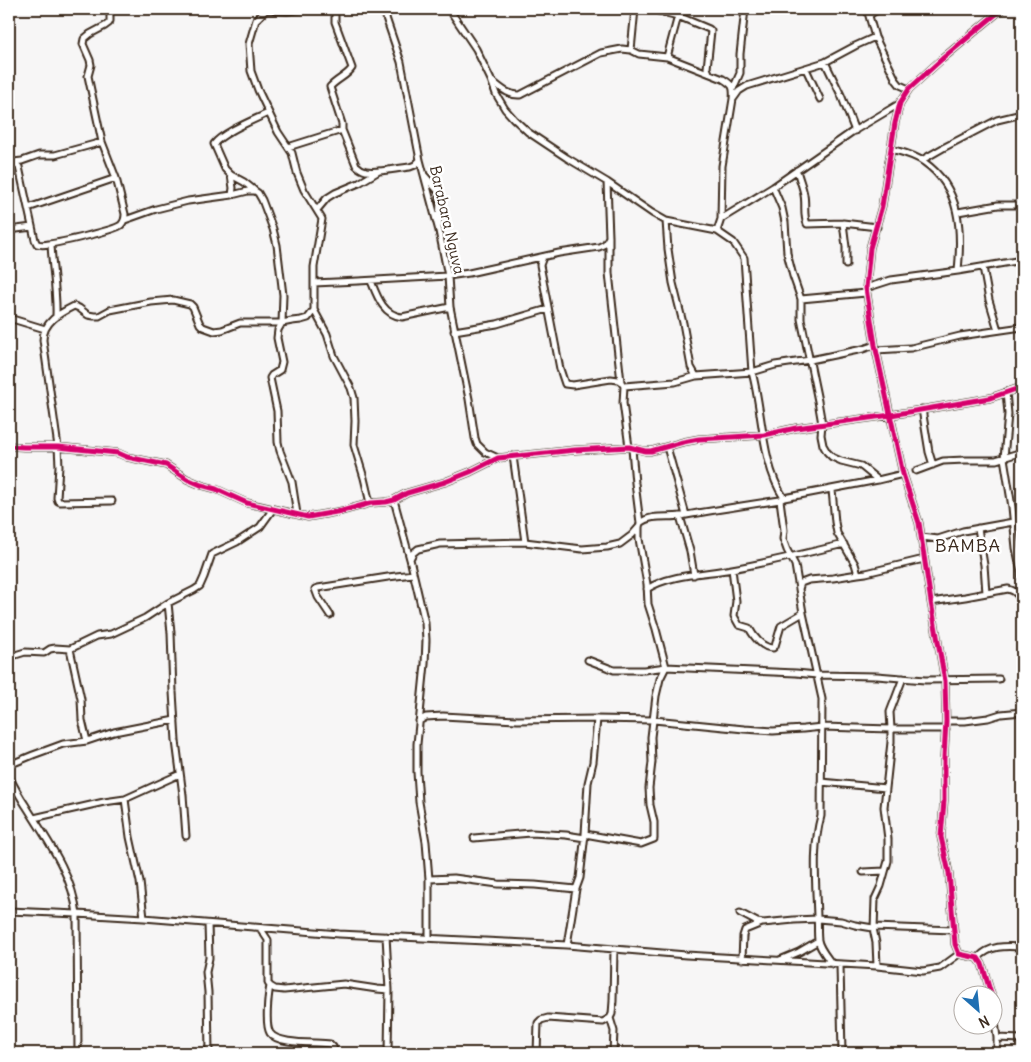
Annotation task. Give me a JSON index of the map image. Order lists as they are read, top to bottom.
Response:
{
  "streets": {
    "street": ["Barabara Nguva"]
  },
  "districts": ["BAMBA"],
  "north": "bottom right"
}
